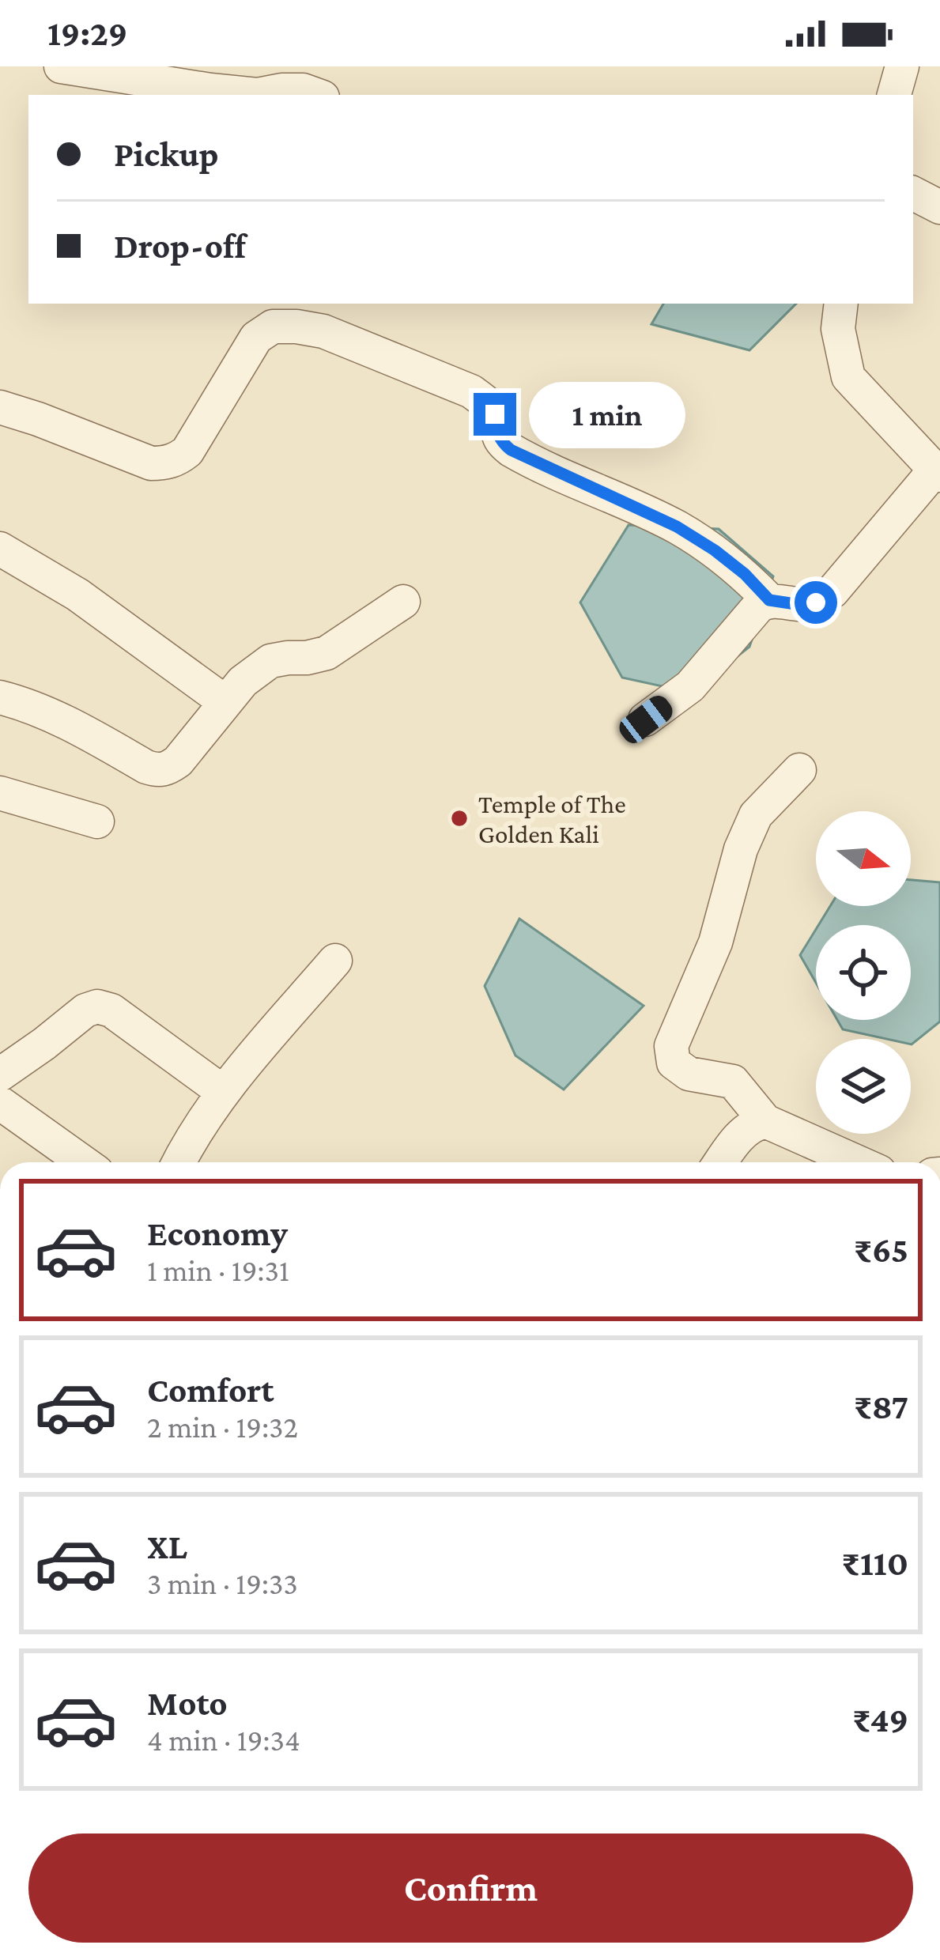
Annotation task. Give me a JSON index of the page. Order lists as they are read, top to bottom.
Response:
{
  "places": ["Temple of The Golden Kali"],
  "north": "right",
  "page": {
    "status": "19:29",
    "banner": ["Pickup", "Drop-off"],
    "bubble": "1 min",
    "list": [
      {
        "name": "Economy",
        "note": "1 min · 19:31",
        "value": "₹65"
      },
      {
        "name": "Comfort",
        "note": "2 min · 19:32",
        "value": "₹87"
      },
      {
        "name": "XL",
        "note": "3 min · 19:33",
        "value": "₹110"
      },
      {
        "name": "Moto",
        "note": "4 min · 19:34",
        "value": "₹49"
      }
    ],
    "buttons": "Confirm"
  }
}
